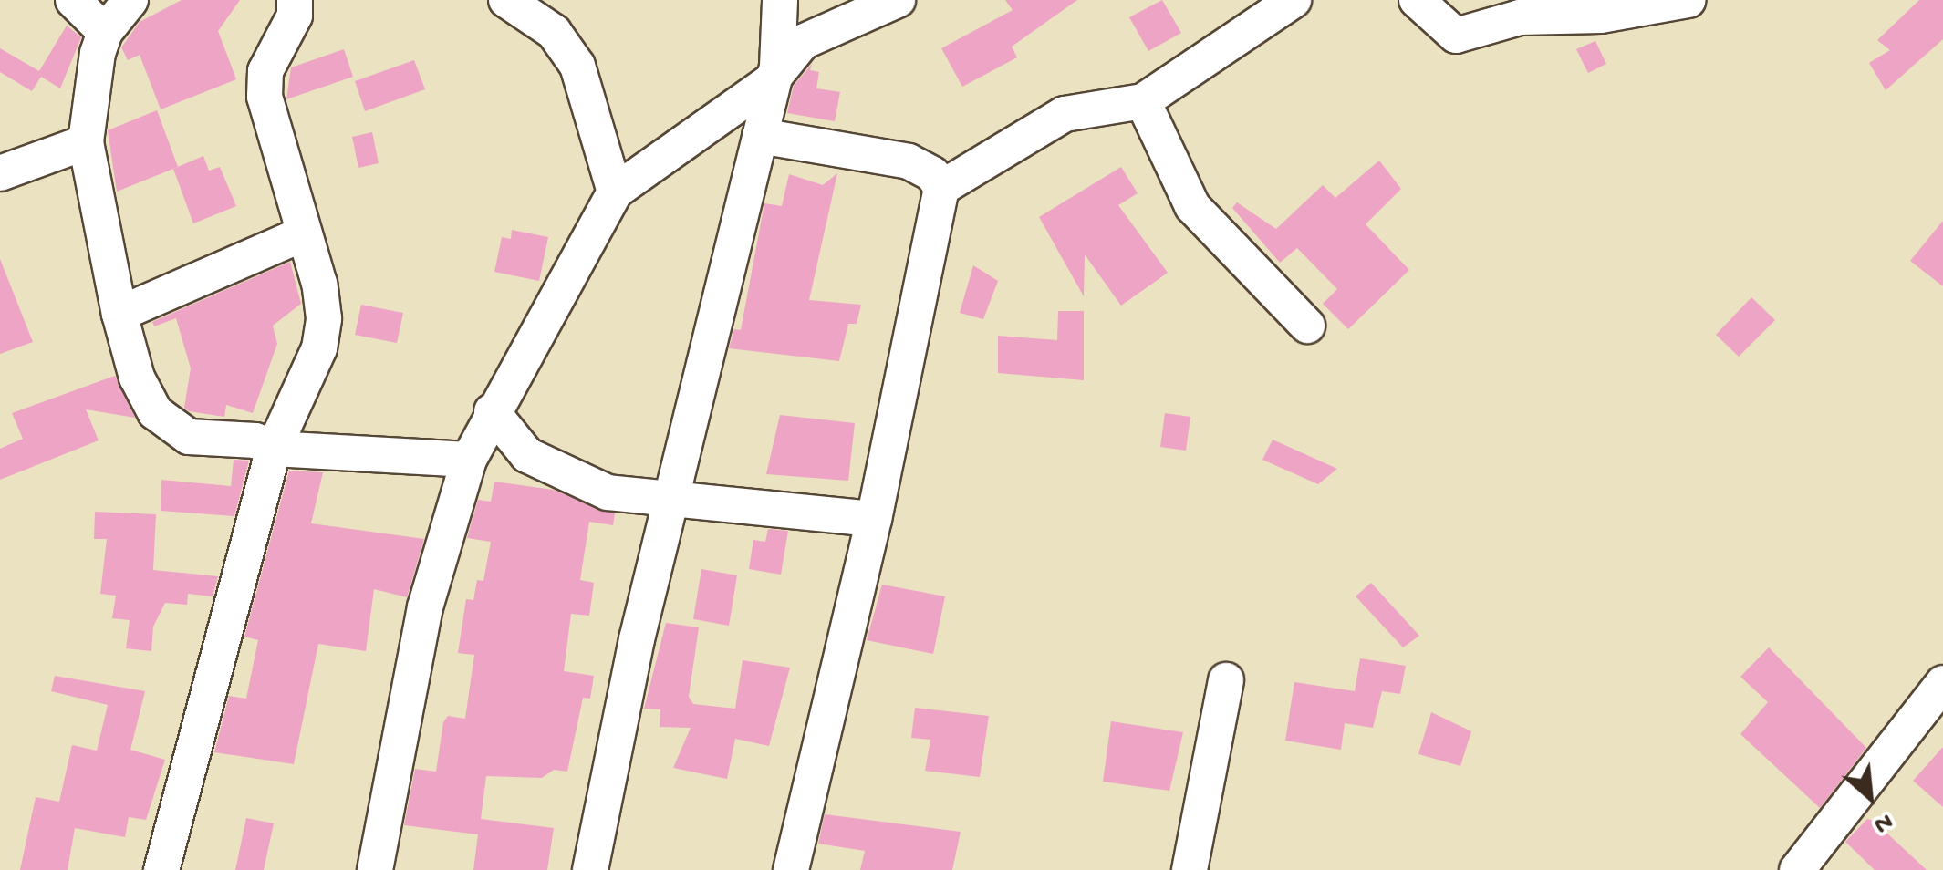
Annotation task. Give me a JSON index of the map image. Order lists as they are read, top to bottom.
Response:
{
  "north": "bottom right"
}
